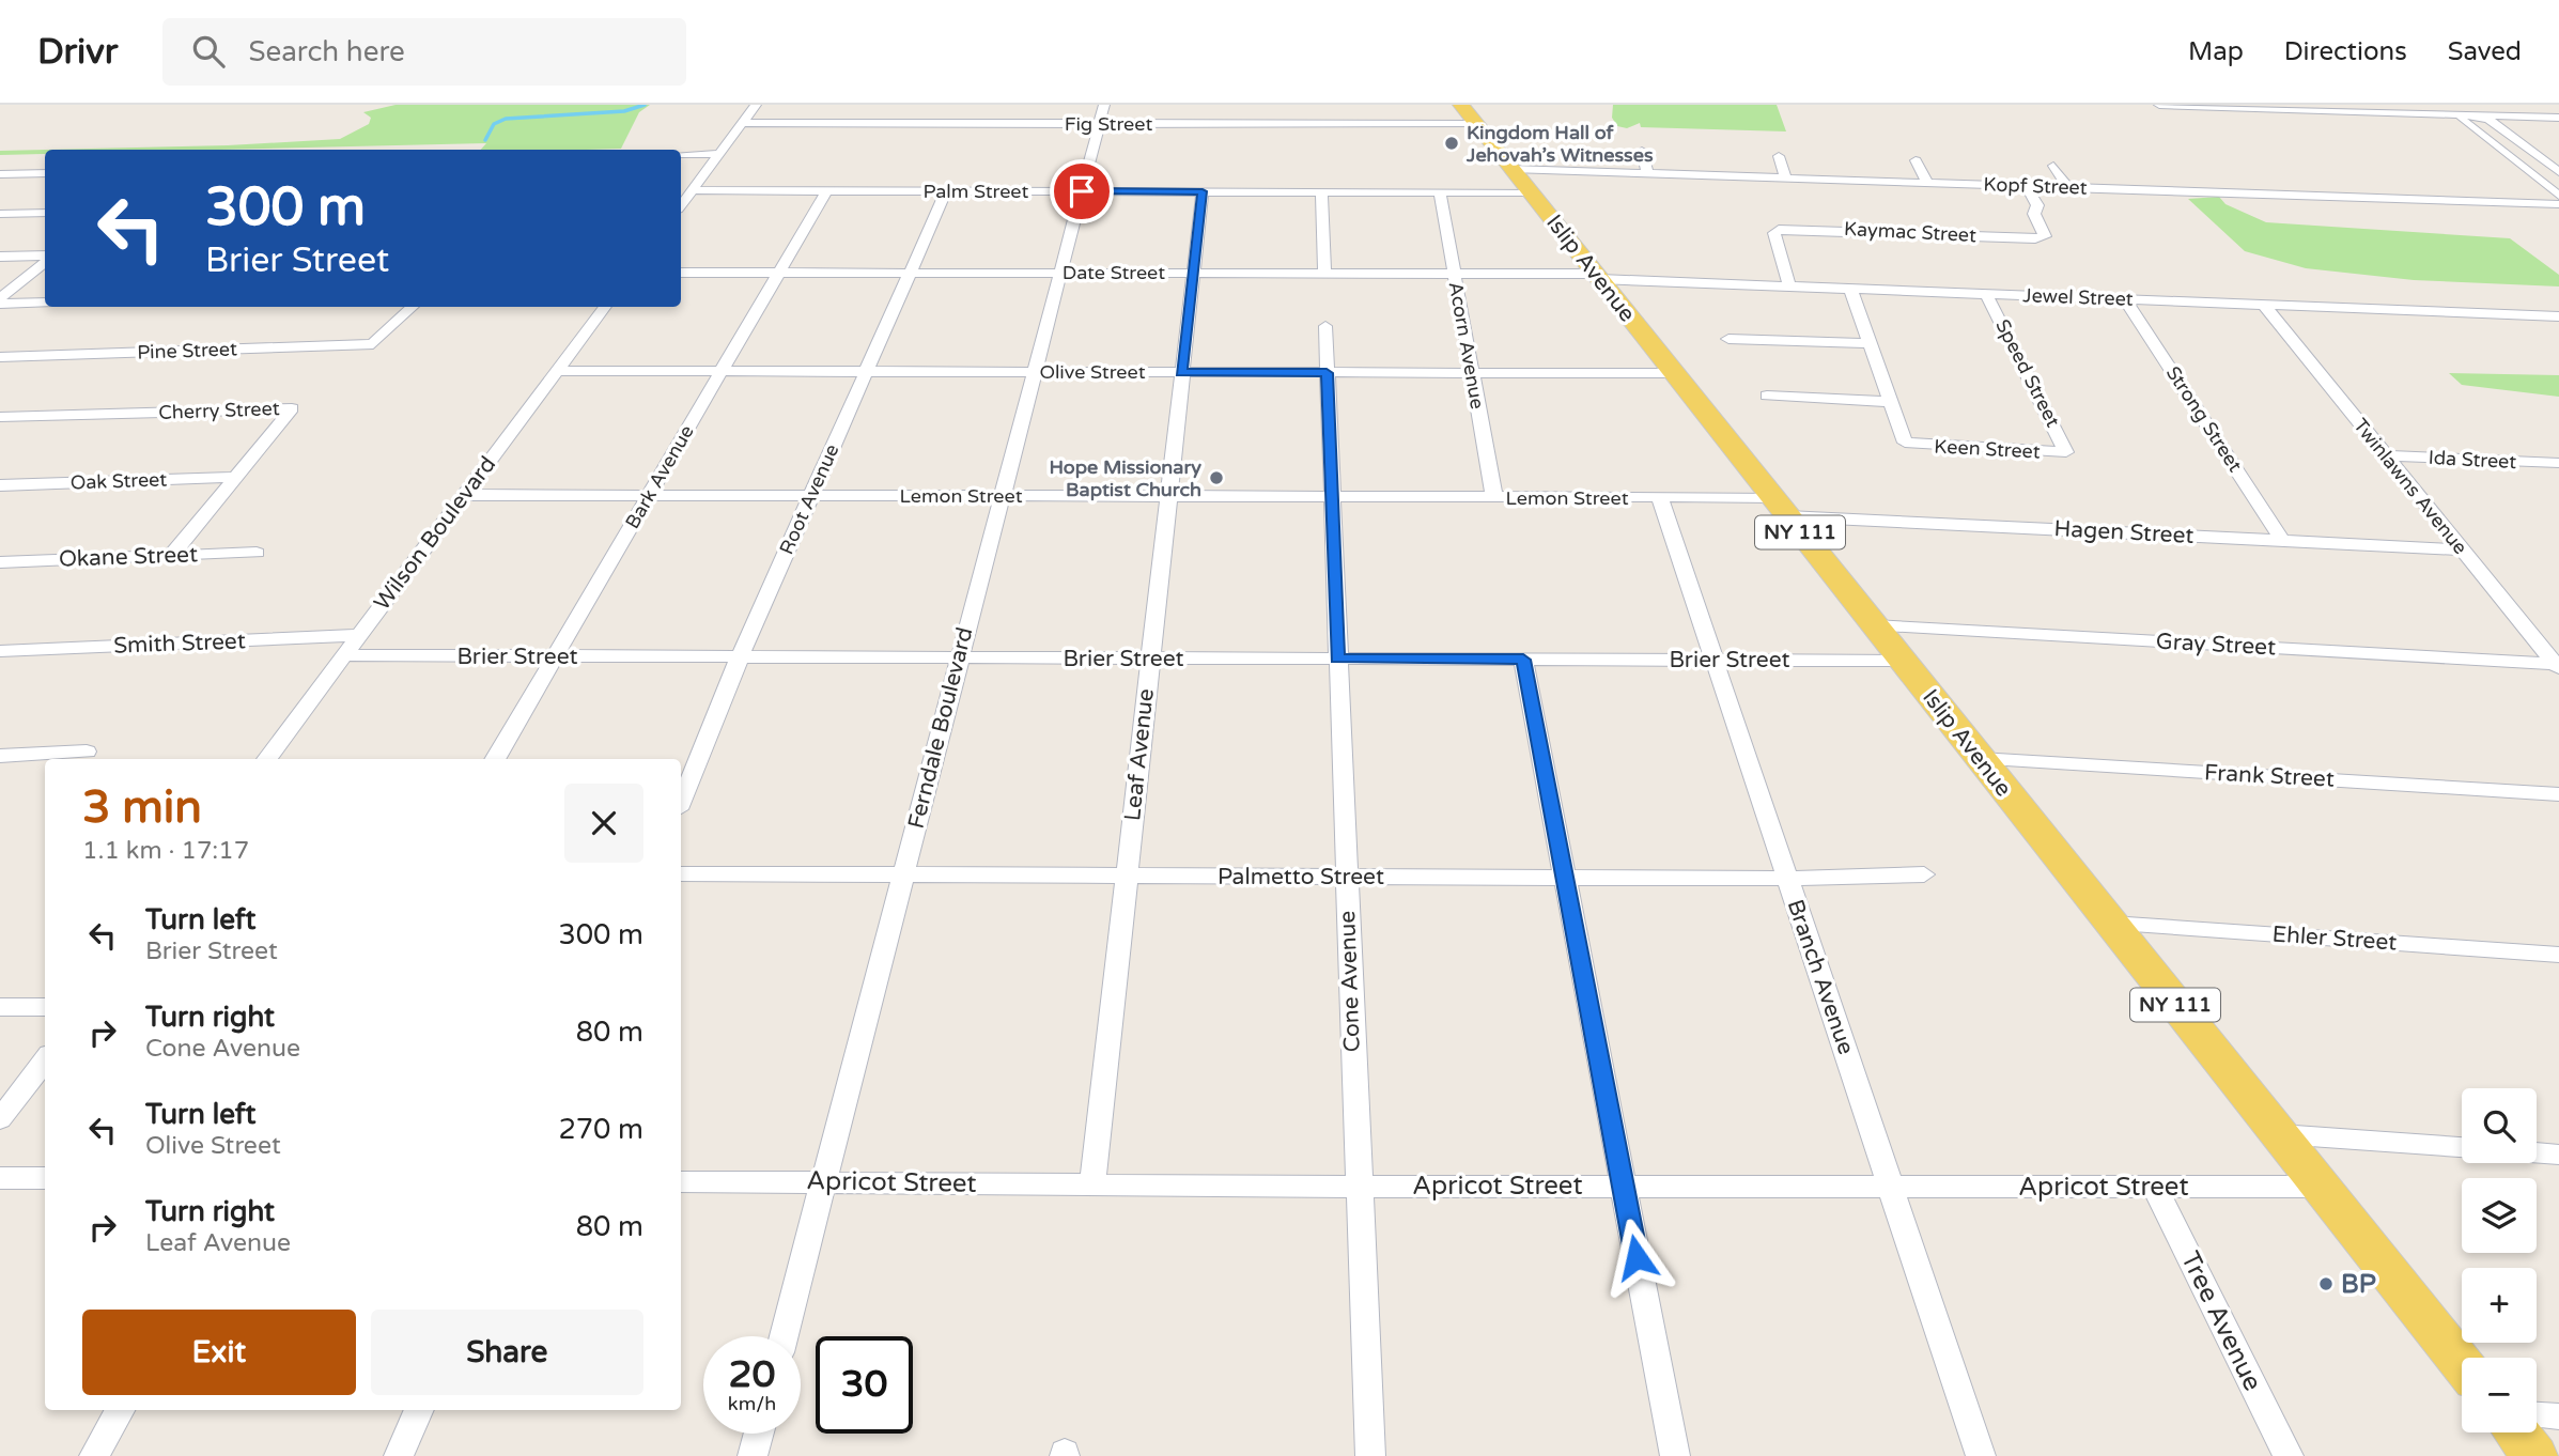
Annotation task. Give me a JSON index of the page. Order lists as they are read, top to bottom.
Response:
{
  "streets": {
    "main road": ["Islip Avenue", "NY 111"],
    "street": [
      "Fig Street",
      "Kopf Street",
      "Palm Street",
      "Kaymac Street",
      "Date Street",
      "Jewel Street",
      "Acorn Avenue",
      "Pine Street",
      "Olive Street",
      "Speed Street",
      "Cherry Street",
      "Strong Street",
      "Keen Street",
      "Ida Street",
      "Bark Avenue",
      "Oak Street",
      "Twinlawns Avenue",
      "Lemon Street",
      "Root Avenue",
      "Hagen Street",
      "Wilson Boulevard",
      "Okane Street",
      "Smith Street",
      "Gray Street",
      "Brier Street",
      "Ferndale Boulevard",
      "Leaf Avenue",
      "Frank Street",
      "Palmetto Street",
      "Ehler Street",
      "Branch Avenue",
      "Cone Avenue",
      "Apricot Street",
      "Tree Avenue"
    ]
  },
  "crossings": [
    ["Fig Street", "Islip Avenue"],
    ["Fig Street", "Ferndale Boulevard"],
    ["Kopf Street", "Kaymac Street"],
    ["Kopf Street", "Islip Avenue"],
    ["Palm Street", "Islip Avenue"],
    ["Palm Street", "Acorn Avenue"],
    ["Palm Street", "Bark Avenue"],
    ["Palm Street", "Root Avenue"],
    ["Palm Street", "Ferndale Boulevard"],
    ["Palm Street", "Leaf Avenue"],
    ["Kaymac Street", "Jewel Street"],
    ["Islip Avenue", "Date Street"],
    ["Islip Avenue", "Jewel Street"],
    ["Islip Avenue", "Olive Street"],
    ["Islip Avenue", "Lemon Street"],
    ["Islip Avenue", "Hagen Street"],
    ["Islip Avenue", "Gray Street"],
    ["Islip Avenue", "Brier Street"],
    ["Islip Avenue", "Frank Street"],
    ["Islip Avenue", "Ehler Street"],
    ["Islip Avenue", "Apricot Street"],
    ["Date Street", "Jewel Street"],
    ["Date Street", "Acorn Avenue"],
    ["Date Street", "Bark Avenue"],
    ["Date Street", "Root Avenue"],
    ["Date Street", "Ferndale Boulevard"],
    ["Date Street", "Leaf Avenue"],
    ["Jewel Street", "Speed Street"],
    ["Jewel Street", "Strong Street"],
    ["Jewel Street", "Twinlawns Avenue"],
    ["Acorn Avenue", "Olive Street"],
    ["Acorn Avenue", "Lemon Street"],
    ["Olive Street", "Bark Avenue"],
    ["Olive Street", "Root Avenue"],
    ["Olive Street", "Wilson Boulevard"],
    ["Olive Street", "Ferndale Boulevard"],
    ["Olive Street", "Leaf Avenue"],
    ["Olive Street", "Cone Avenue"],
    ["Speed Street", "Keen Street"],
    ["Cherry Street", "Oak Street"],
    ["Cherry Street", "Okane Street"],
    ["Strong Street", "Hagen Street"],
    ["Ida Street", "Twinlawns Avenue"],
    ["Bark Avenue", "Lemon Street"],
    ["Bark Avenue", "Brier Street"],
    ["Twinlawns Avenue", "Hagen Street"],
    ["Twinlawns Avenue", "Gray Street"],
    ["Lemon Street", "Root Avenue"],
    ["Lemon Street", "Hagen Street"],
    ["Lemon Street", "Wilson Boulevard"],
    ["Lemon Street", "Ferndale Boulevard"],
    ["Lemon Street", "Leaf Avenue"],
    ["Lemon Street", "Branch Avenue"],
    ["Lemon Street", "Cone Avenue"],
    ["Root Avenue", "Brier Street"],
    ["Wilson Boulevard", "Smith Street"],
    ["Wilson Boulevard", "Brier Street"],
    ["Brier Street", "Ferndale Boulevard"],
    ["Brier Street", "Leaf Avenue"],
    ["Brier Street", "Branch Avenue"],
    ["Brier Street", "Cone Avenue"],
    ["Ferndale Boulevard", "Palmetto Street"],
    ["Ferndale Boulevard", "Apricot Street"],
    ["Leaf Avenue", "Palmetto Street"],
    ["Leaf Avenue", "Apricot Street"],
    ["Palmetto Street", "Branch Avenue"],
    ["Palmetto Street", "Cone Avenue"],
    ["Branch Avenue", "Apricot Street"],
    ["Cone Avenue", "Apricot Street"],
    ["Apricot Street", "Tree Avenue"]
  ],
  "places": ["Kingdom Hall of Jehovah’s Witnesses", "Hope Missionary Baptist Church", "BP"],
  "page": {
    "header": "Drivr",
    "search": "Search here",
    "nav": ["Map", "Directions", "Saved"],
    "turn": ["300 m", "Brier Street"],
    "heading": ["3 min", "1.1 km · 17:17"],
    "list": [
      {
        "name": "Turn left",
        "note": "Brier Street",
        "value": "300 m"
      },
      {
        "name": "Turn right",
        "note": "Cone Avenue",
        "value": "80 m"
      },
      {
        "name": "Turn left",
        "note": "Olive Street",
        "value": "270 m"
      },
      {
        "name": "Turn right",
        "note": "Leaf Avenue",
        "value": "80 m"
      }
    ],
    "map_buttons": ["+", "−"],
    "buttons": ["Exit", "Share"],
    "speed": "20 km/h",
    "limit": "30"
  }
}
